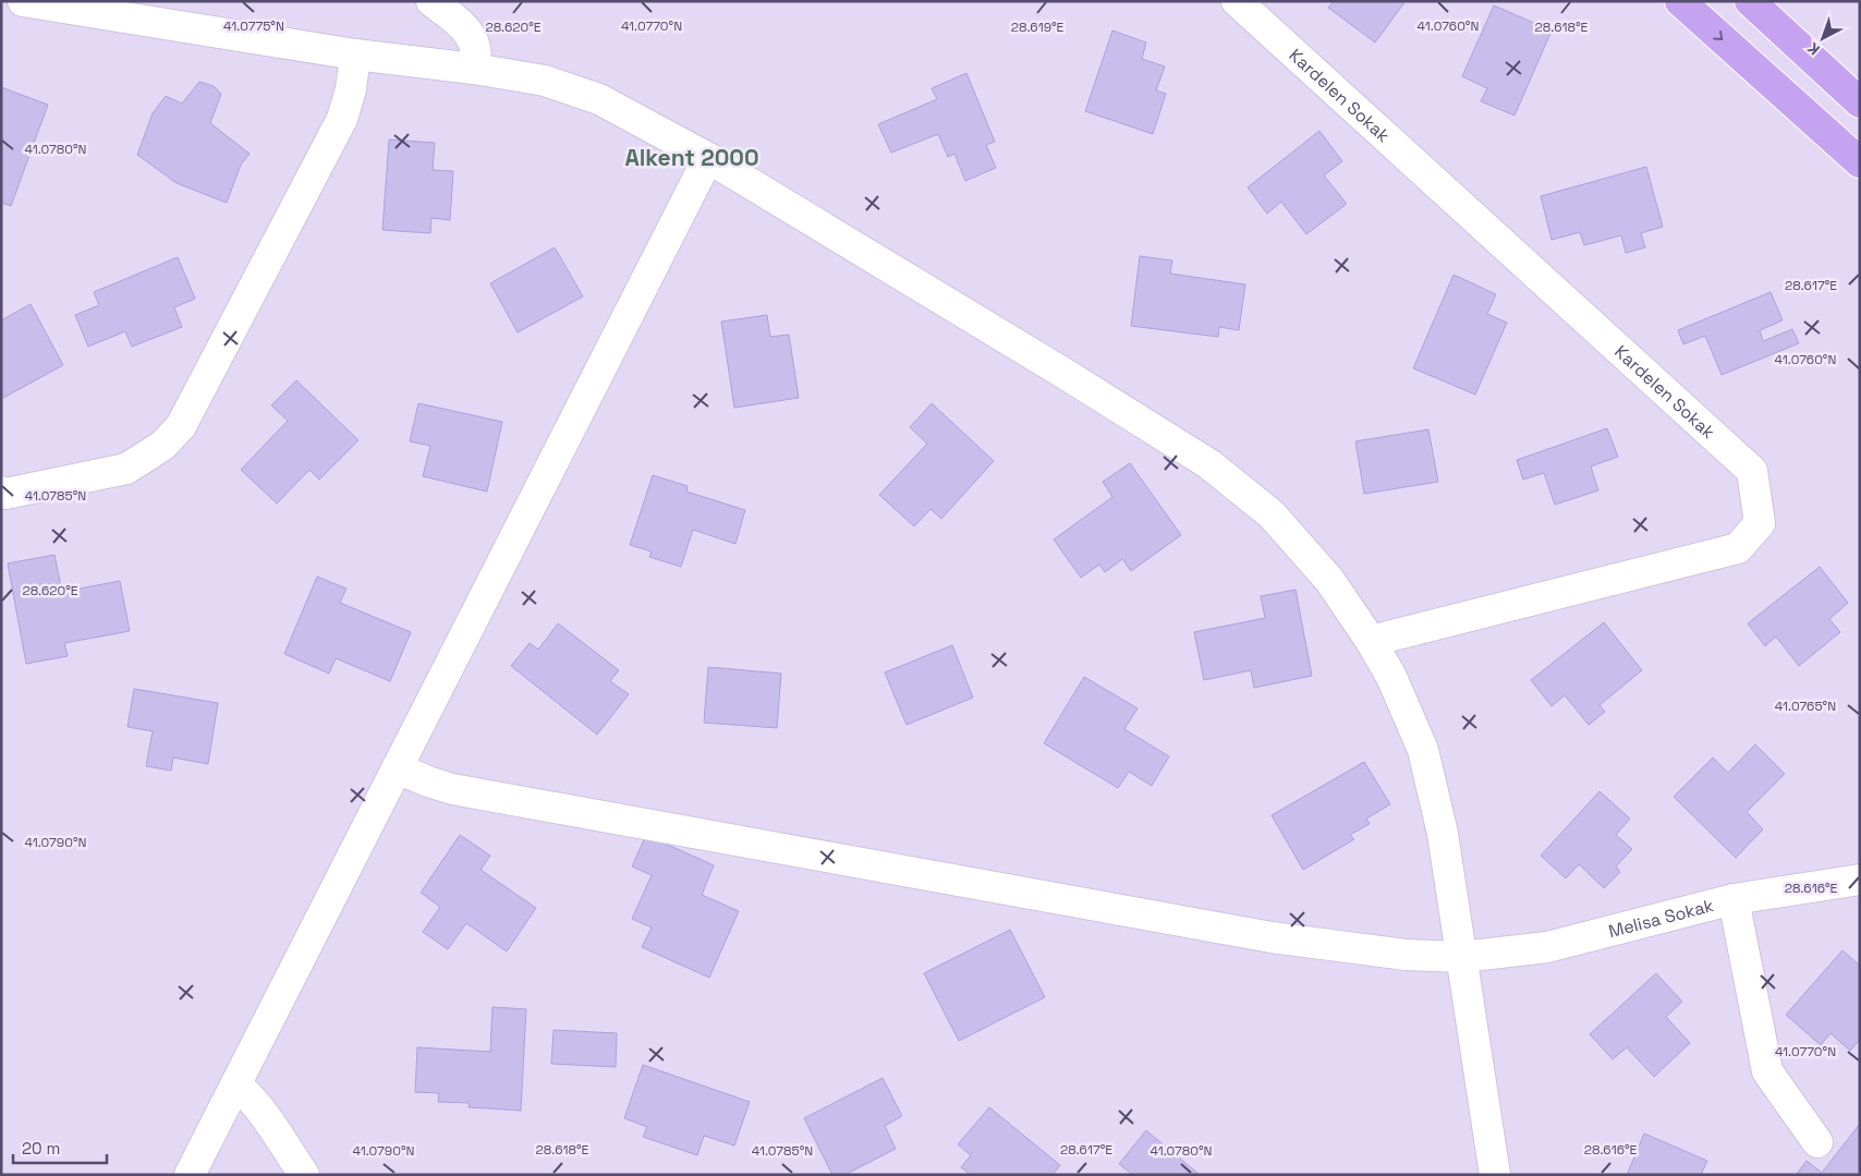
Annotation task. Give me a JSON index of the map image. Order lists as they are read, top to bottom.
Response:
{
  "streets": {
    "street": ["Kardelen Sokak", "Melisa Sokak"]
  },
  "districts": ["Alkent 2000"],
  "scale_bar": "20 m",
  "north": "bottom left",
  "coordinates": [
    "41.0775°N",
    "41.0770°N",
    "41.0760°N",
    "28.618°E",
    "28.620°E",
    "28.619°E",
    "41.0780°N",
    "28.617°E",
    "41.0785°N",
    "41.0765°N",
    "41.0790°N",
    "28.616°E"
  ]
}
